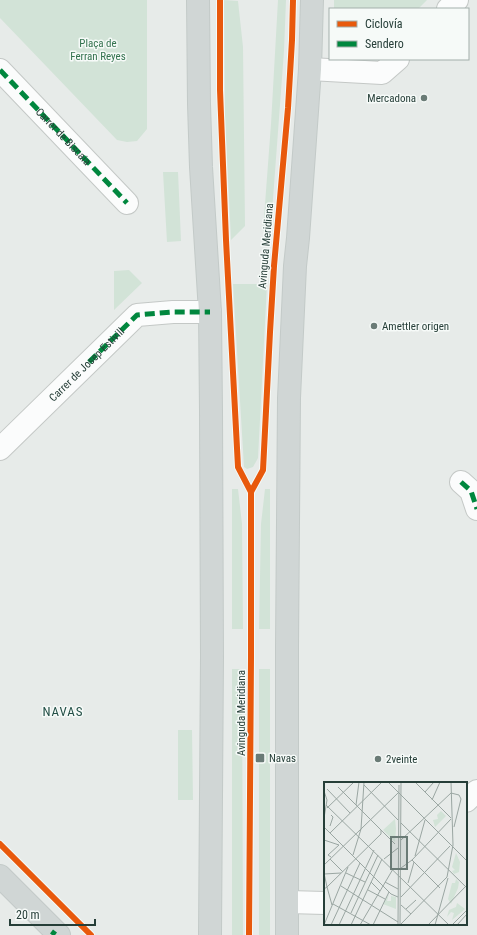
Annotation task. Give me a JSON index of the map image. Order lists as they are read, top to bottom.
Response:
{
  "streets": {
    "street": ["Carrer de Biscaia", "Carrer de Josep Estivill"],
    "cycle path": ["Avinguda Meridiana"]
  },
  "districts": ["NAVAS"],
  "parks": ["Plaça de Ferran Reyes"],
  "places": {
    "other": ["Mercadona", "Amettler origen", "2veinte"],
    "transit": ["Navas"]
  },
  "legend": ["Ciclovía", "Sendero"],
  "scale_bar": "20 m"
}
